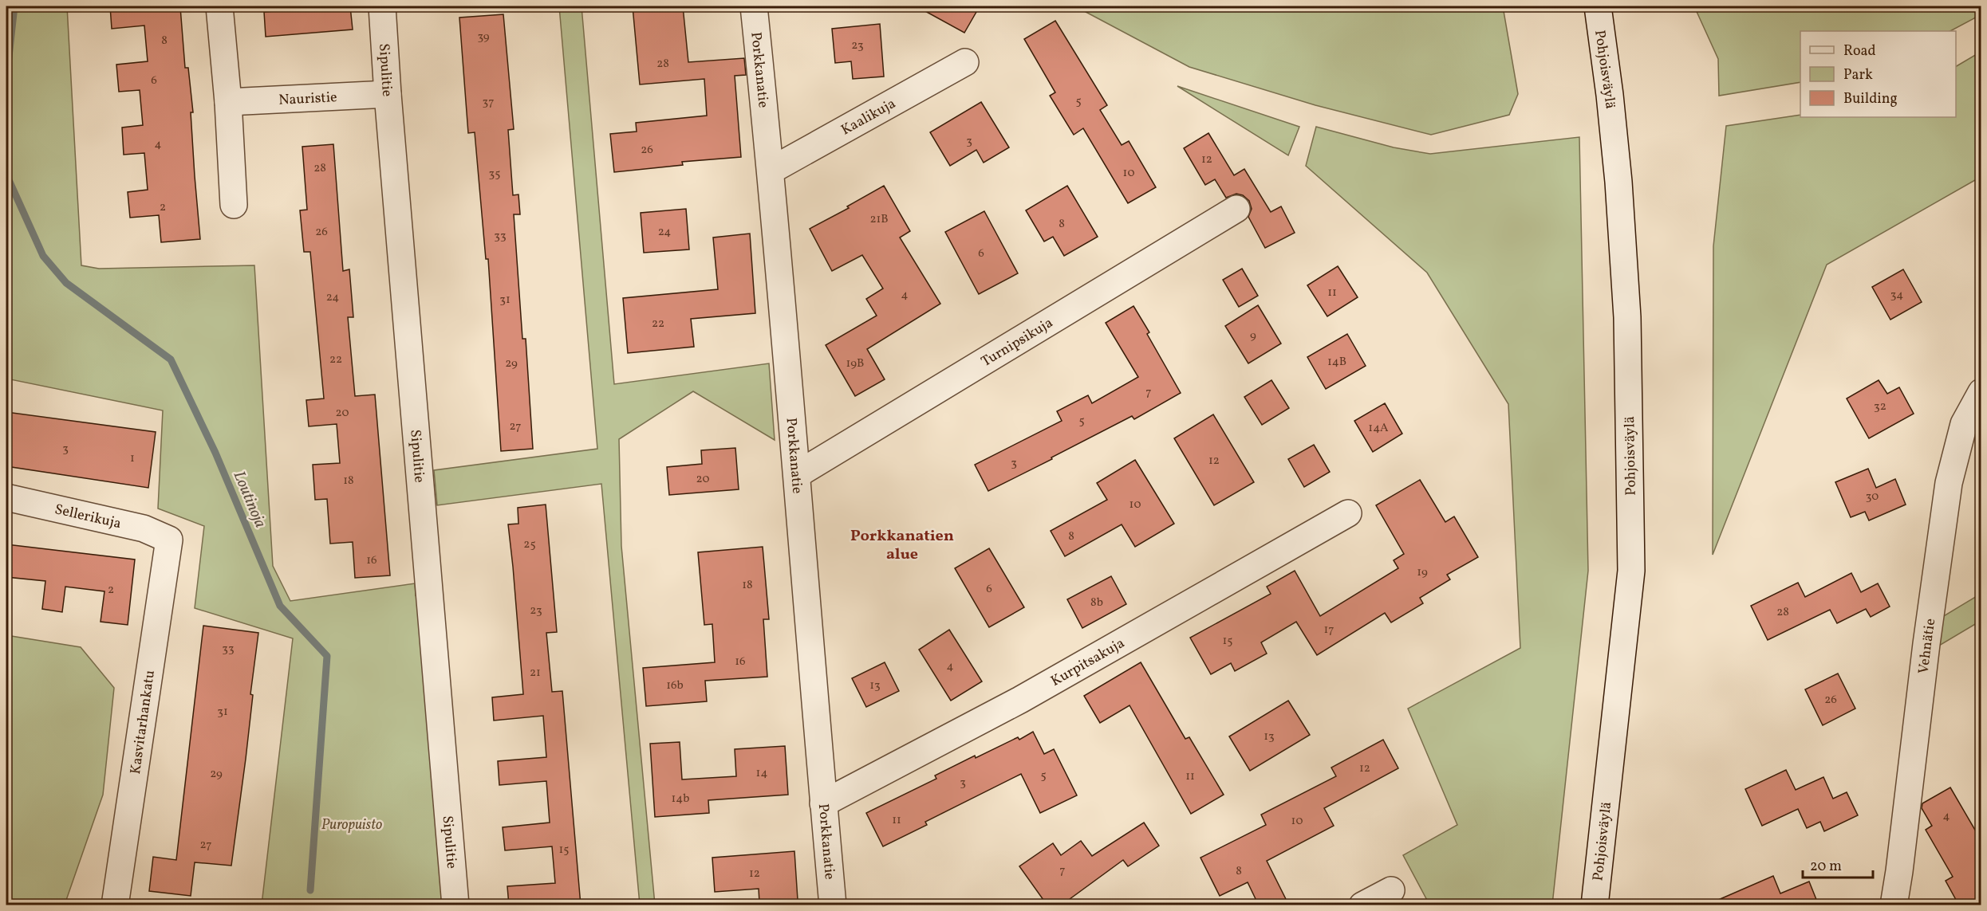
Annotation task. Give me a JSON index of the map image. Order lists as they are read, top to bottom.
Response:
{
  "streets": {
    "street": [
      "Sipulitie",
      "Porkkanatie",
      "Pohjoisväylä",
      "Nauristie",
      "Kaalikuja",
      "Turnipsikuja",
      "Sellerikuja",
      "Vehnätie",
      "Kurpitsakuja",
      "Kasvitarhankatu"
    ]
  },
  "crossings": [
    ["Sipulitie", "Nauristie"],
    ["Porkkanatie", "Kaalikuja"],
    ["Porkkanatie", "Turnipsikuja"],
    ["Porkkanatie", "Kurpitsakuja"],
    ["Sellerikuja", "Kasvitarhankatu"]
  ],
  "districts": ["Porkkanatien alue"],
  "water": ["Loutinoja"],
  "parks": ["Puropuisto"],
  "house_numbers": [
    "39",
    "8",
    "23",
    "28",
    "6",
    "5",
    "37",
    "3",
    "4",
    "26",
    "12",
    "28",
    "10",
    "35",
    "2",
    "21B",
    "8",
    "26",
    "24",
    "33",
    "6",
    "11",
    "4",
    "34",
    "24",
    "31",
    "22",
    "9",
    "22",
    "14B",
    "29",
    "19B",
    "7",
    "32",
    "20",
    "5",
    "27",
    "14A",
    "3",
    "1",
    "12",
    "3",
    "20",
    "18",
    "30",
    "10",
    "8",
    "25",
    "16",
    "19",
    "18",
    "6",
    "2",
    "8b",
    "23",
    "28",
    "17",
    "15",
    "33",
    "16",
    "4",
    "21",
    "16b",
    "13",
    "26",
    "31",
    "13",
    "12",
    "14",
    "29",
    "5",
    "11",
    "3",
    "14b",
    "4",
    "11",
    "10",
    "27",
    "15",
    "7",
    "8",
    "12"
  ],
  "legend": ["Road", "Park", "Building"],
  "scale_bar": "20 m"
}
